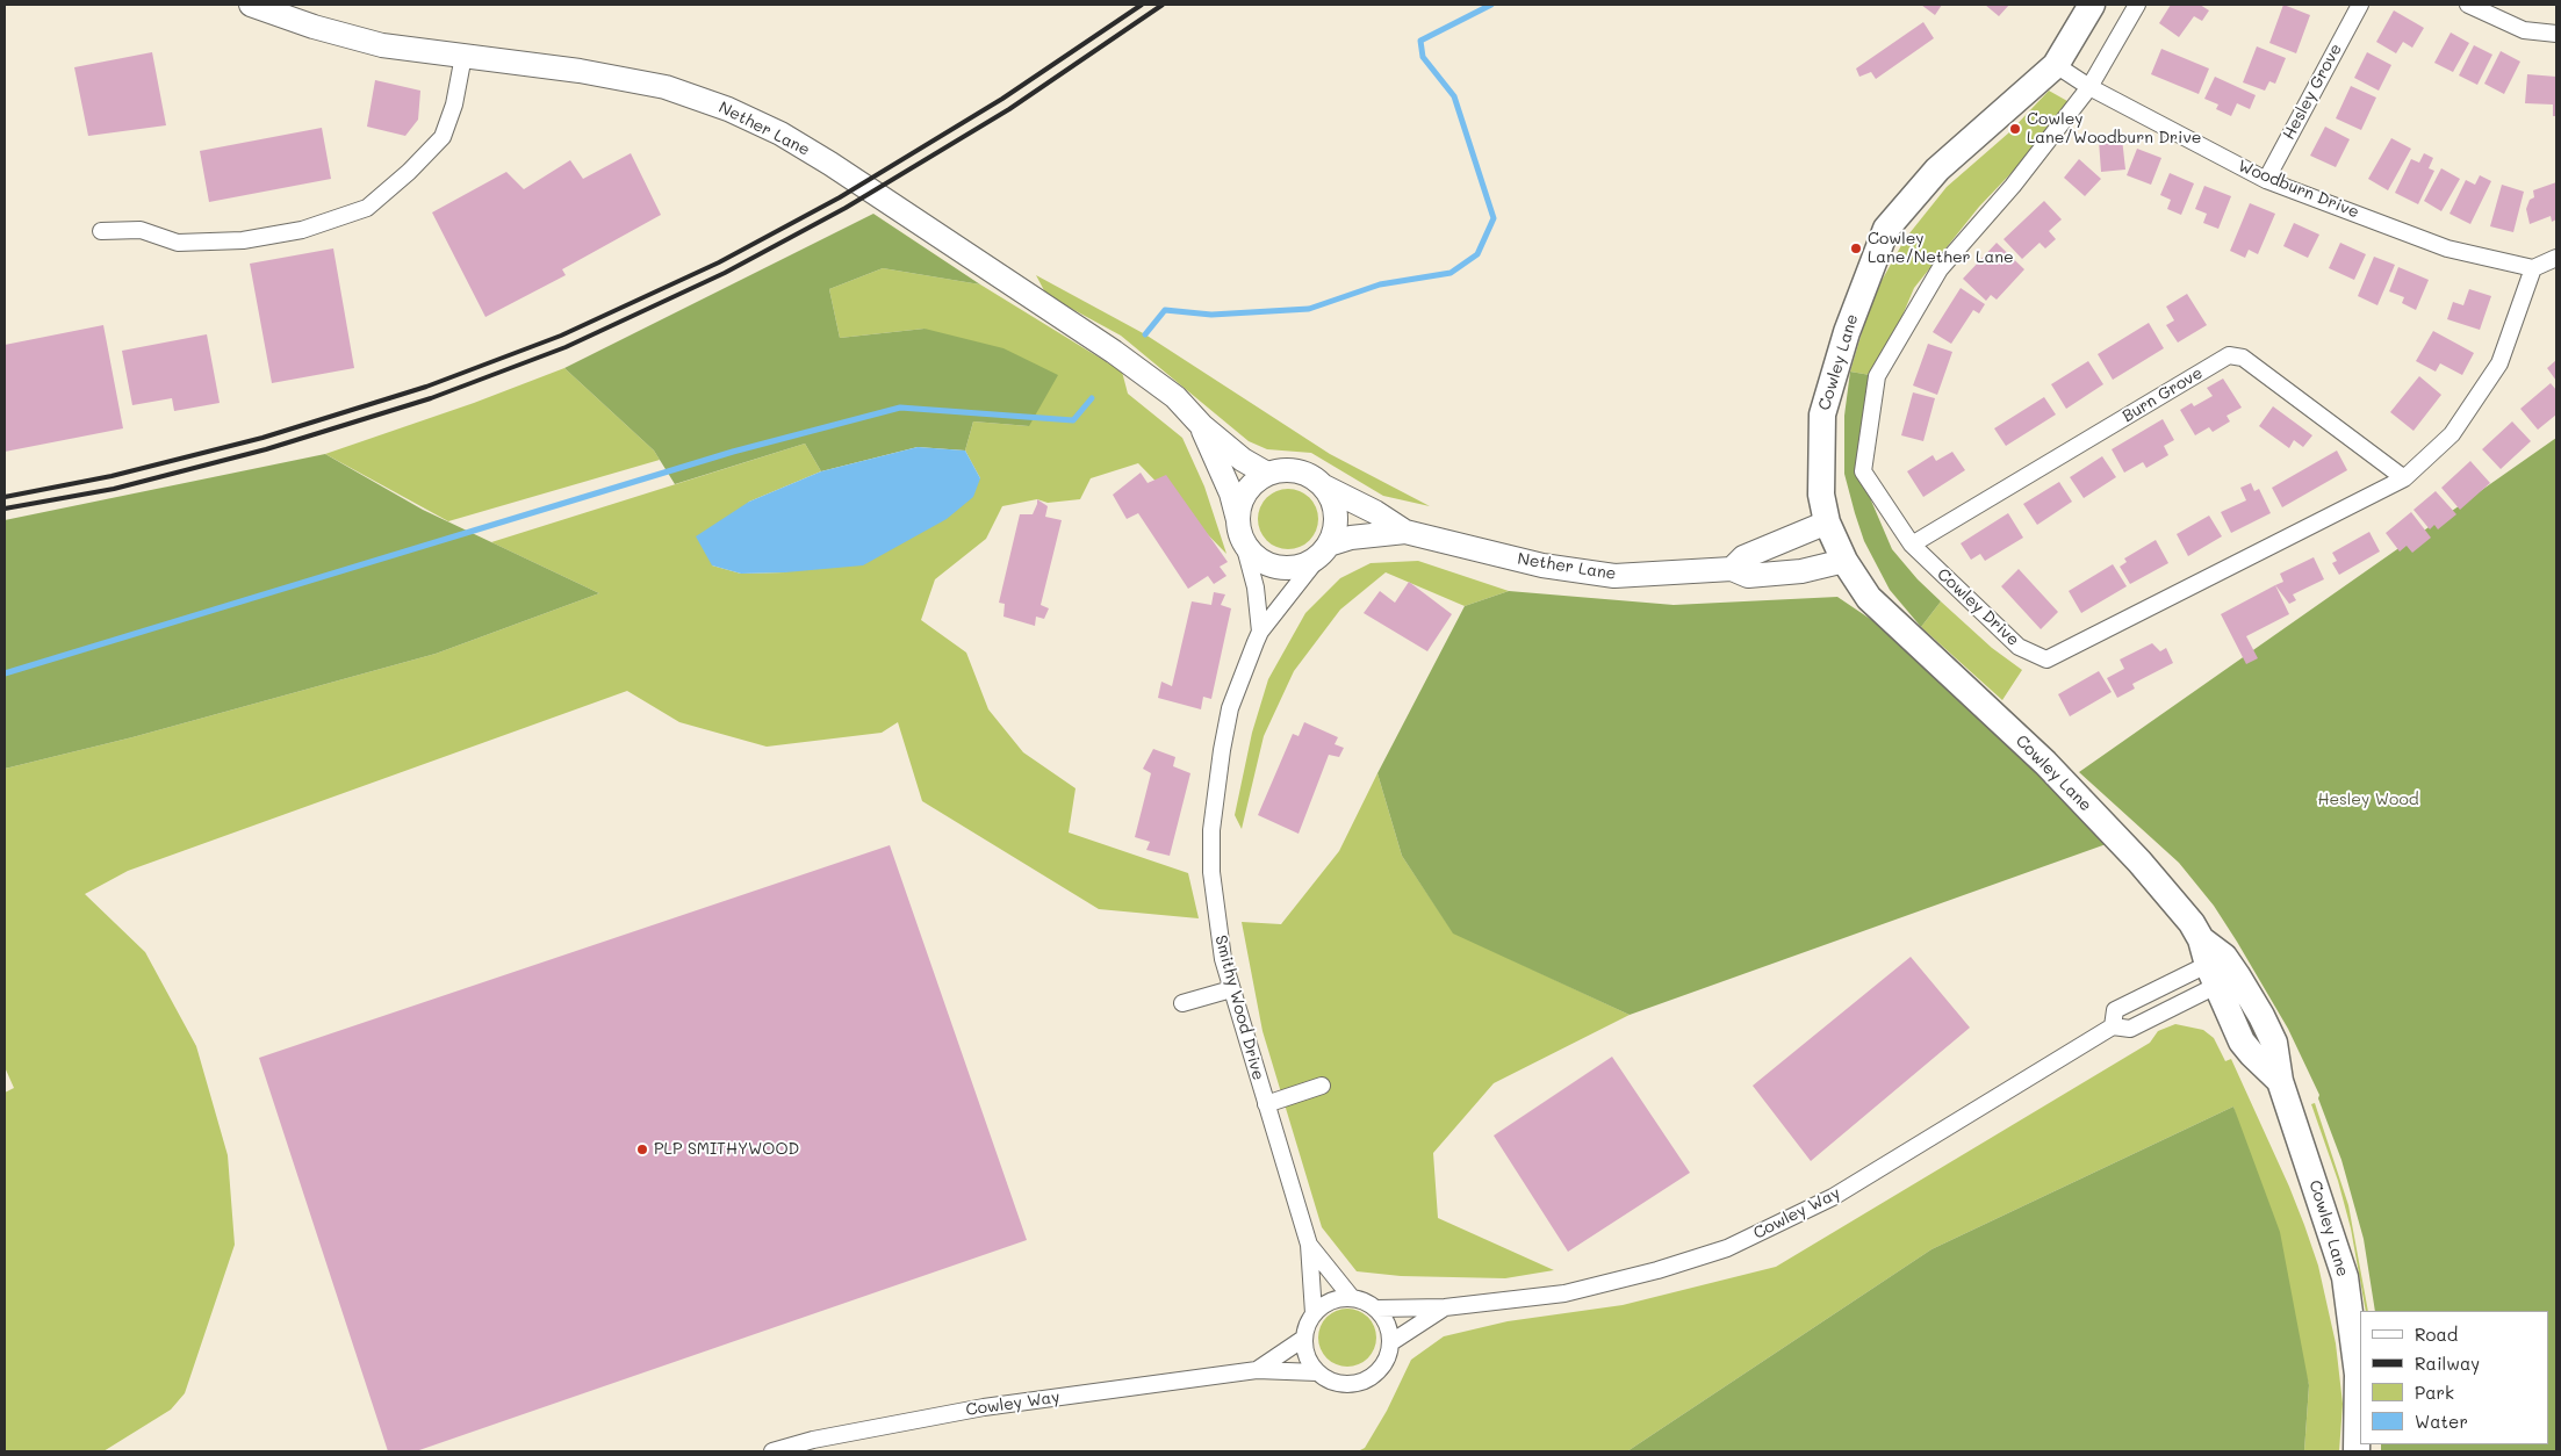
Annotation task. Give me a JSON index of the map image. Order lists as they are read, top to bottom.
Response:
{
  "streets": {
    "main road": ["Nether Lane", "Cowley Lane"],
    "street": [
      "Hesley Grove",
      "Woodburn Drive",
      "Burn Grove",
      "Cowley Drive",
      "Smithy Wood Drive",
      "Cowley Way"
    ]
  },
  "crossings": [
    ["Hesley Grove", "Woodburn Drive"],
    ["Nether Lane", "Cowley Lane"],
    ["Nether Lane", "Smithy Wood Drive"],
    ["Woodburn Drive", "Cowley Lane"],
    ["Woodburn Drive", "Cowley Drive"],
    ["Cowley Lane", "Cowley Way"],
    ["Burn Grove", "Cowley Drive"],
    ["Smithy Wood Drive", "Cowley Way"]
  ],
  "parks": ["Hesley Wood"],
  "places": ["Cowley Lane/Woodburn Drive", "Cowley Lane/Nether Lane", "PLP SMITHYWOOD"],
  "legend": [
    "Road",
    "Railway",
    "Park",
    "Water"
  ]
}
